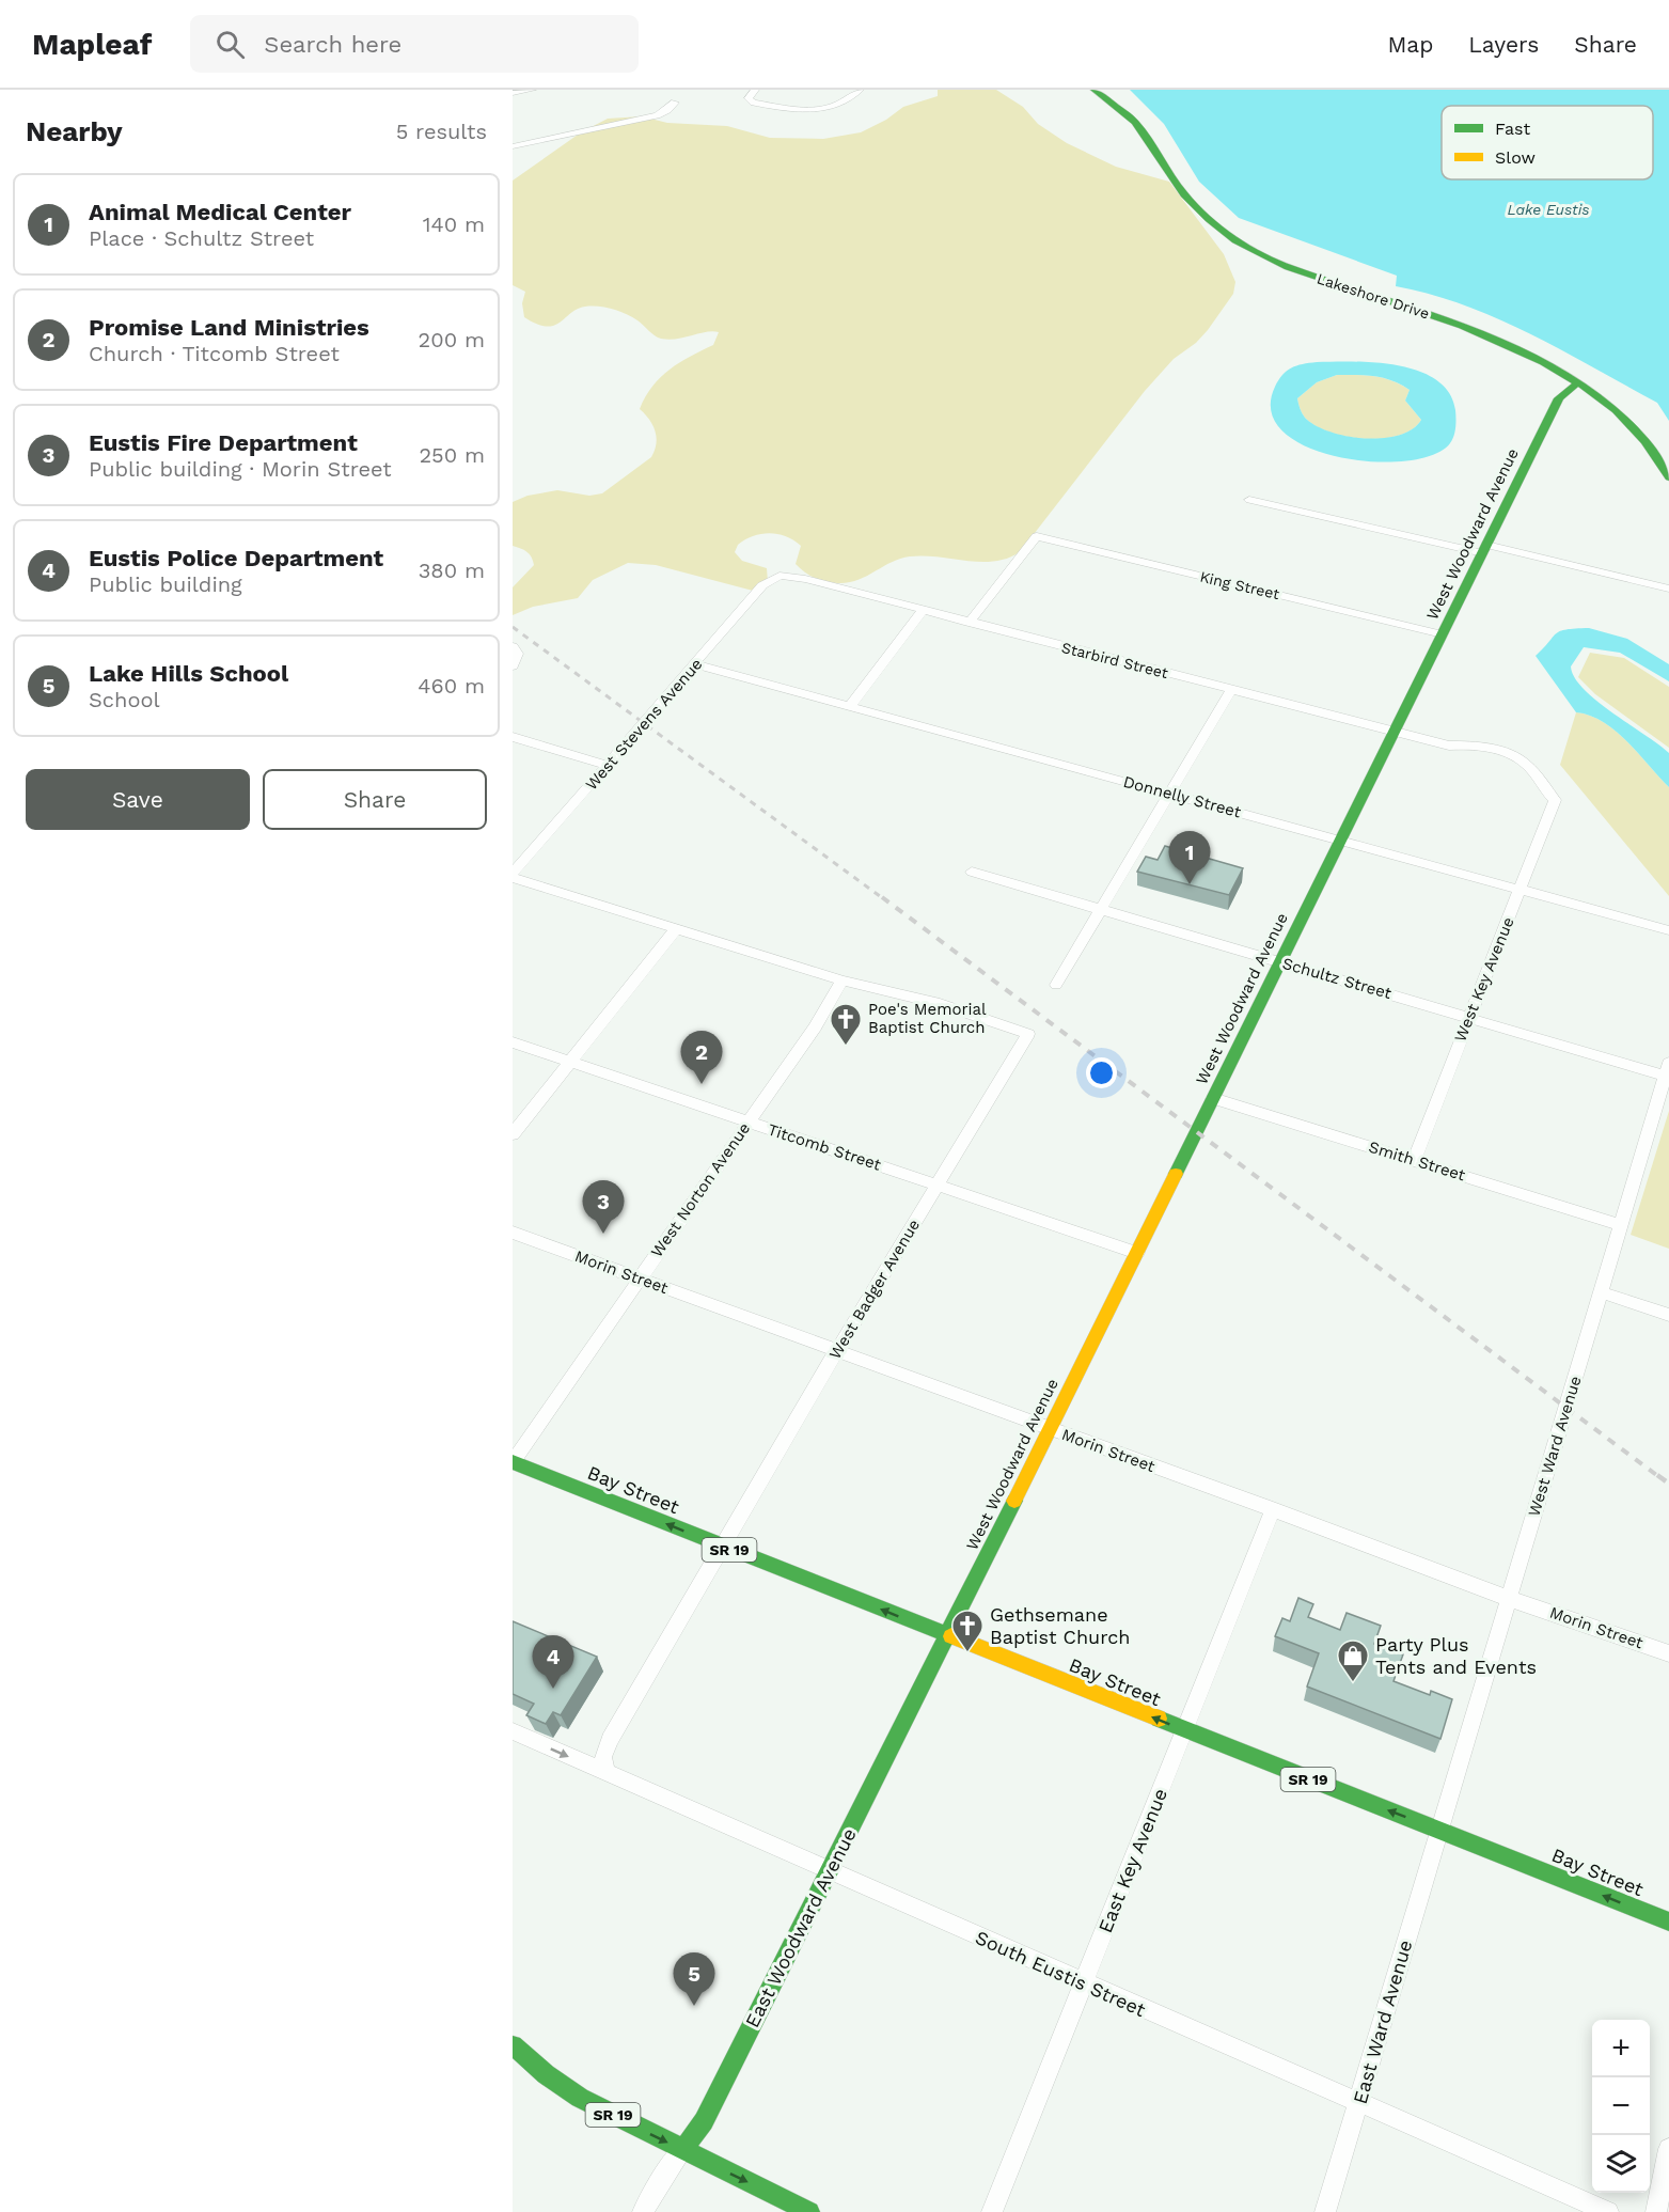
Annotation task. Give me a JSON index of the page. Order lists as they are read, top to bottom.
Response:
{
  "streets": {
    "street": [
      "Lakeshore Drive",
      "West Woodward Avenue",
      "King Street",
      "Starbird Street",
      "West Stevens Avenue",
      "Donnelly Street",
      "Schultz Street",
      "West Key Avenue",
      "Titcomb Street",
      "Smith Street",
      "West Norton Avenue",
      "Morin Street",
      "West Badger Avenue",
      "West Ward Avenue",
      "Bay Street",
      "SR 19",
      "East Key Avenue",
      "East Woodward Avenue",
      "South Eustis Street",
      "East Ward Avenue"
    ]
  },
  "crossings": [
    ["Lakeshore Drive", "West Woodward Avenue"],
    ["West Woodward Avenue", "King Street"],
    ["West Woodward Avenue", "Starbird Street"],
    ["West Woodward Avenue", "Donnelly Street"],
    ["West Woodward Avenue", "Schultz Street"],
    ["West Woodward Avenue", "Titcomb Street"],
    ["West Woodward Avenue", "Smith Street"],
    ["West Woodward Avenue", "Morin Street"],
    ["West Woodward Avenue", "Bay Street"],
    ["West Woodward Avenue", "East Woodward Avenue"],
    ["King Street", "Starbird Street"],
    ["Starbird Street", "West Stevens Avenue"],
    ["Starbird Street", "West Key Avenue"],
    ["West Stevens Avenue", "Donnelly Street"],
    ["Donnelly Street", "West Key Avenue"],
    ["Schultz Street", "West Key Avenue"],
    ["Schultz Street", "West Ward Avenue"],
    ["West Key Avenue", "Smith Street"],
    ["Titcomb Street", "West Norton Avenue"],
    ["Titcomb Street", "West Badger Avenue"],
    ["Smith Street", "West Ward Avenue"],
    ["West Norton Avenue", "Morin Street"],
    ["West Norton Avenue", "West Badger Avenue"],
    ["West Norton Avenue", "Bay Street"],
    ["Morin Street", "West Badger Avenue"],
    ["Morin Street", "West Ward Avenue"],
    ["Morin Street", "East Key Avenue"],
    ["West Badger Avenue", "Bay Street"],
    ["West Badger Avenue", "South Eustis Street"],
    ["West Ward Avenue", "Bay Street"],
    ["West Ward Avenue", "East Ward Avenue"],
    ["Bay Street", "East Key Avenue"],
    ["Bay Street", "East Woodward Avenue"],
    ["Bay Street", "East Ward Avenue"],
    ["SR 19", "East Woodward Avenue"],
    ["East Key Avenue", "South Eustis Street"],
    ["East Woodward Avenue", "South Eustis Street"],
    ["South Eustis Street", "East Ward Avenue"]
  ],
  "one_way": ["Bay Street"],
  "water": ["Lake Eustis"],
  "places": {
    "church": ["Poe's Memorial Baptist Church", "Gethsemane Baptist Church"],
    "shop": ["Party Plus Tents and Events"]
  },
  "legend": ["Fast", "Slow"],
  "page": {
    "header": "Mapleaf",
    "search": "Search here",
    "nav": ["Map", "Layers", "Share"],
    "heading": ["Nearby", "5 results"],
    "list": [
      {
        "mark": "1",
        "name": "Animal Medical Center",
        "note": "Place · Schultz Street",
        "value": "140 m"
      },
      {
        "mark": "2",
        "name": "Promise Land Ministries",
        "note": "Church · Titcomb Street",
        "value": "200 m"
      },
      {
        "mark": "3",
        "name": "Eustis Fire Department",
        "note": "Public building · Morin Street",
        "value": "250 m"
      },
      {
        "mark": "4",
        "name": "Eustis Police Department",
        "note": "Public building",
        "value": "380 m"
      },
      {
        "mark": "5",
        "name": "Lake Hills School",
        "note": "School",
        "value": "460 m"
      }
    ],
    "buttons": ["Save", "Share"],
    "pins": [
      "1",
      "2",
      "3",
      "4",
      "5"
    ],
    "map_buttons": ["+", "−"]
  }
}
